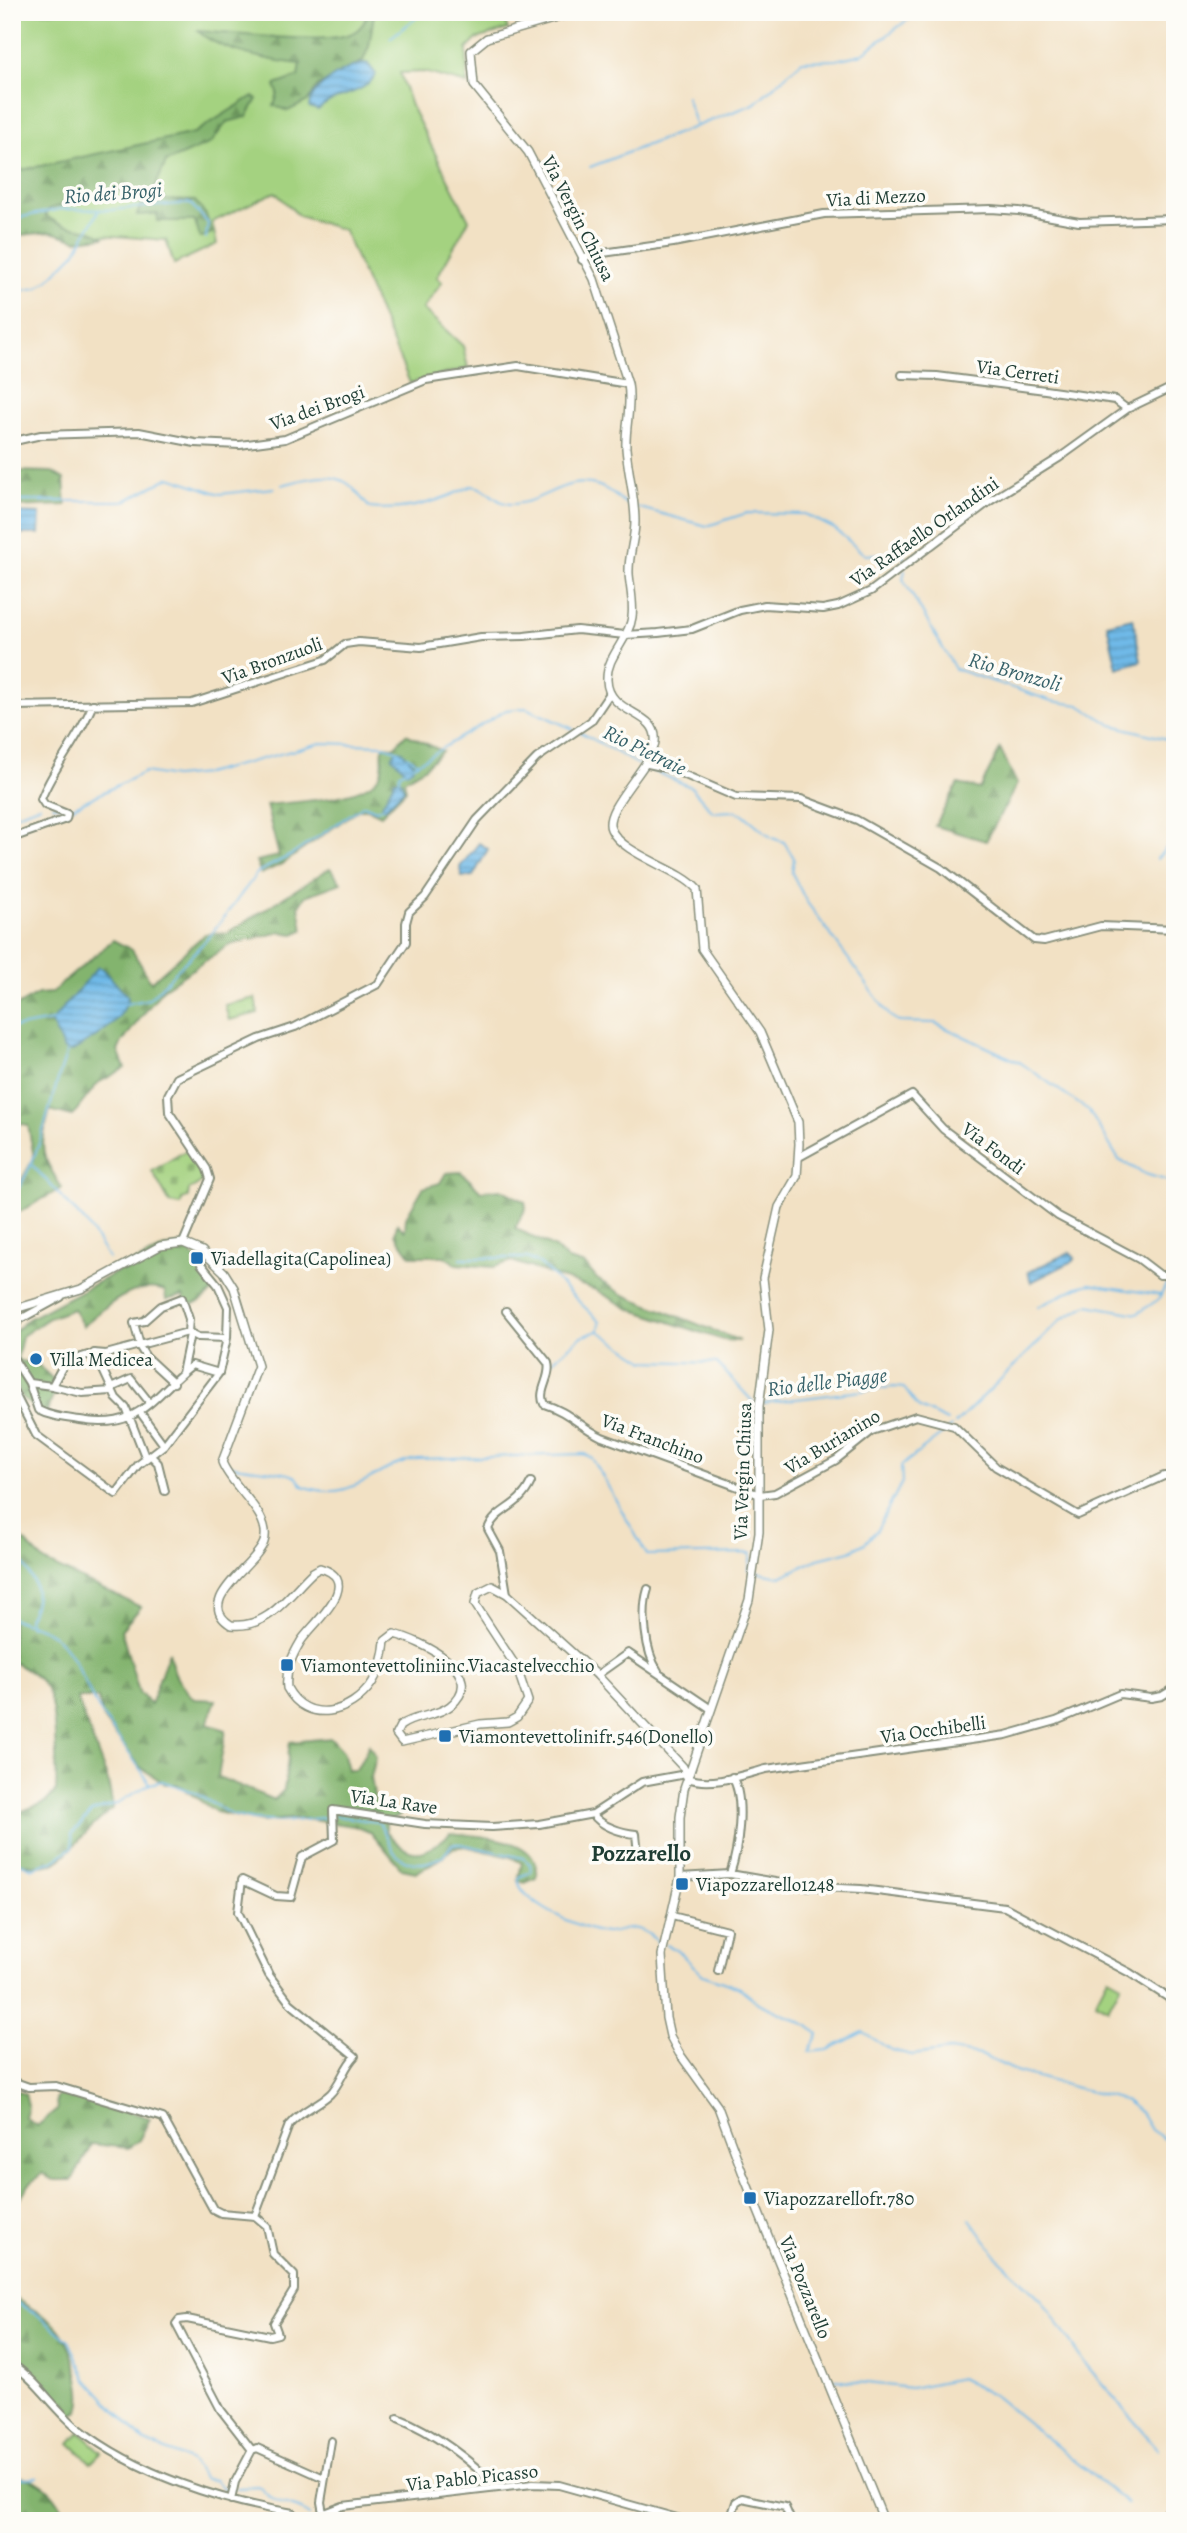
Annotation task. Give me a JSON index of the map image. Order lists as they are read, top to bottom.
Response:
{
  "streets": {
    "street": [
      "Via di Mezzo",
      "Via Vergin Chiusa",
      "Via Cerreti",
      "Via dei Brogi",
      "Via Raffaello Orlandini",
      "Via Bronzuoli",
      "Via Fondi",
      "Via Franchino",
      "Via Burianino",
      "Via Occhibelli",
      "Via La Rave",
      "Via Pozzarello",
      "Via Pablo Picasso"
    ]
  },
  "crossings": [
    ["Via di Mezzo", "Via Vergin Chiusa"],
    ["Via Vergin Chiusa", "Via dei Brogi"],
    ["Via Vergin Chiusa", "Via Raffaello Orlandini"],
    ["Via Vergin Chiusa", "Via Bronzuoli"],
    ["Via Vergin Chiusa", "Via Fondi"],
    ["Via Vergin Chiusa", "Via Franchino"],
    ["Via Vergin Chiusa", "Via Burianino"],
    ["Via Vergin Chiusa", "Via Occhibelli"],
    ["Via Vergin Chiusa", "Via La Rave"],
    ["Via Vergin Chiusa", "Via Pozzarello"],
    ["Via Cerreti", "Via Raffaello Orlandini"],
    ["Via Raffaello Orlandini", "Via Bronzuoli"],
    ["Via Franchino", "Via Burianino"],
    ["Via Occhibelli", "Via La Rave"]
  ],
  "districts": ["Pozzarello"],
  "water": [
    "Rio dei Brogi",
    "Rio Bronzoli",
    "Rio Pietraie",
    "Rio delle Piagge"
  ],
  "places": {
    "transit": [
      "Viadellagita(Capolinea)",
      "Viamontevettoliniinc.Viacastelvecchio",
      "Viamontevettolinifr.546(Donello)",
      "Viapozzarello1248",
      "Viapozzarellofr.780"
    ],
    "other": ["Villa Medicea"]
  }
}
